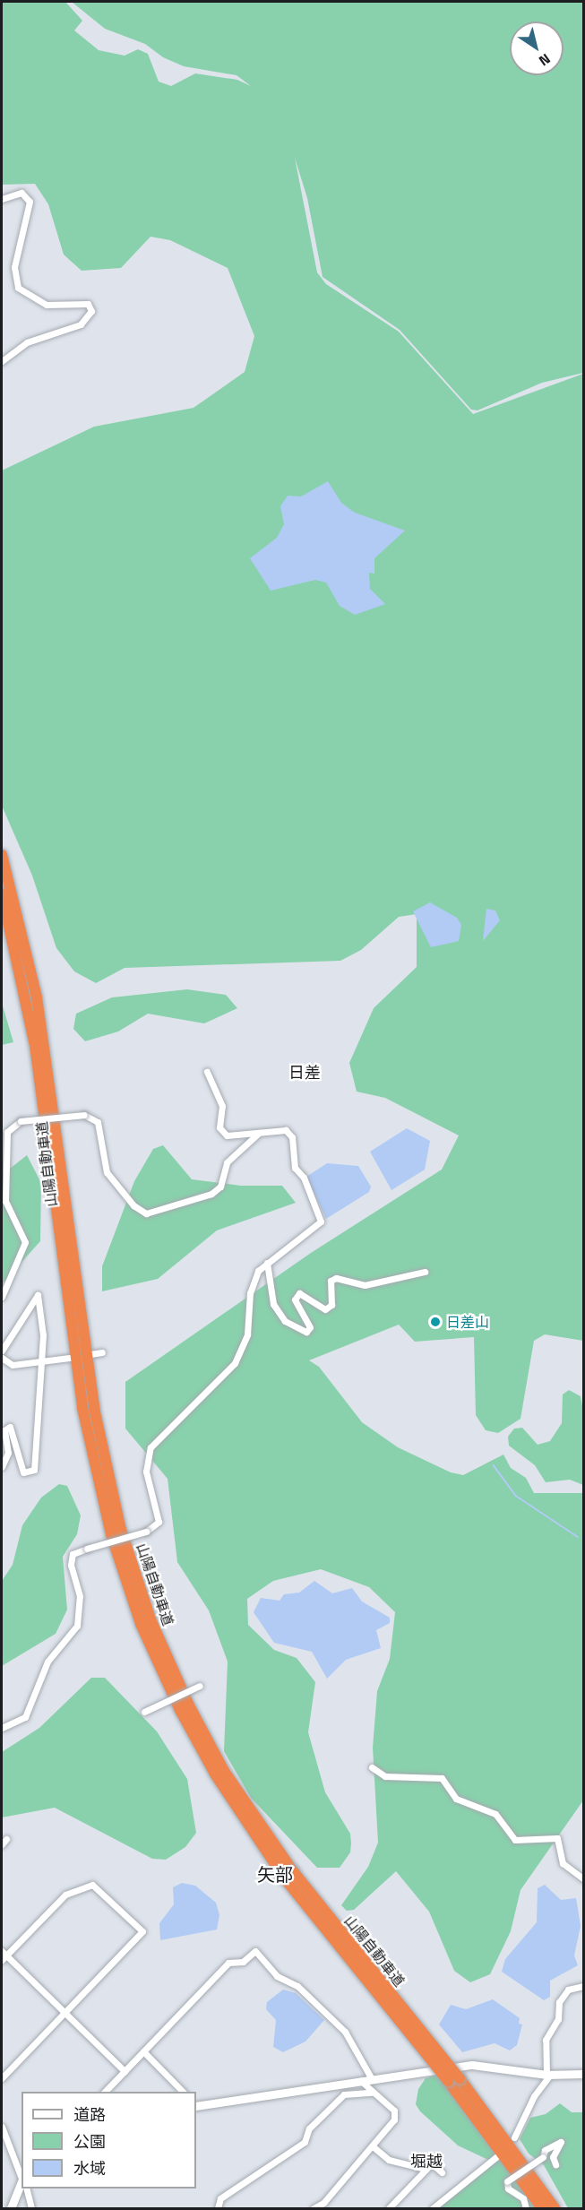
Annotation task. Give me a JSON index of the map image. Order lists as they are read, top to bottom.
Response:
{
  "streets": {
    "highway": ["山陽自動車道"]
  },
  "districts": ["日差", "矢部", "堀越"],
  "places": ["日差山"],
  "legend": ["道路", "公園", "水域"],
  "north": "bottom right"
}
